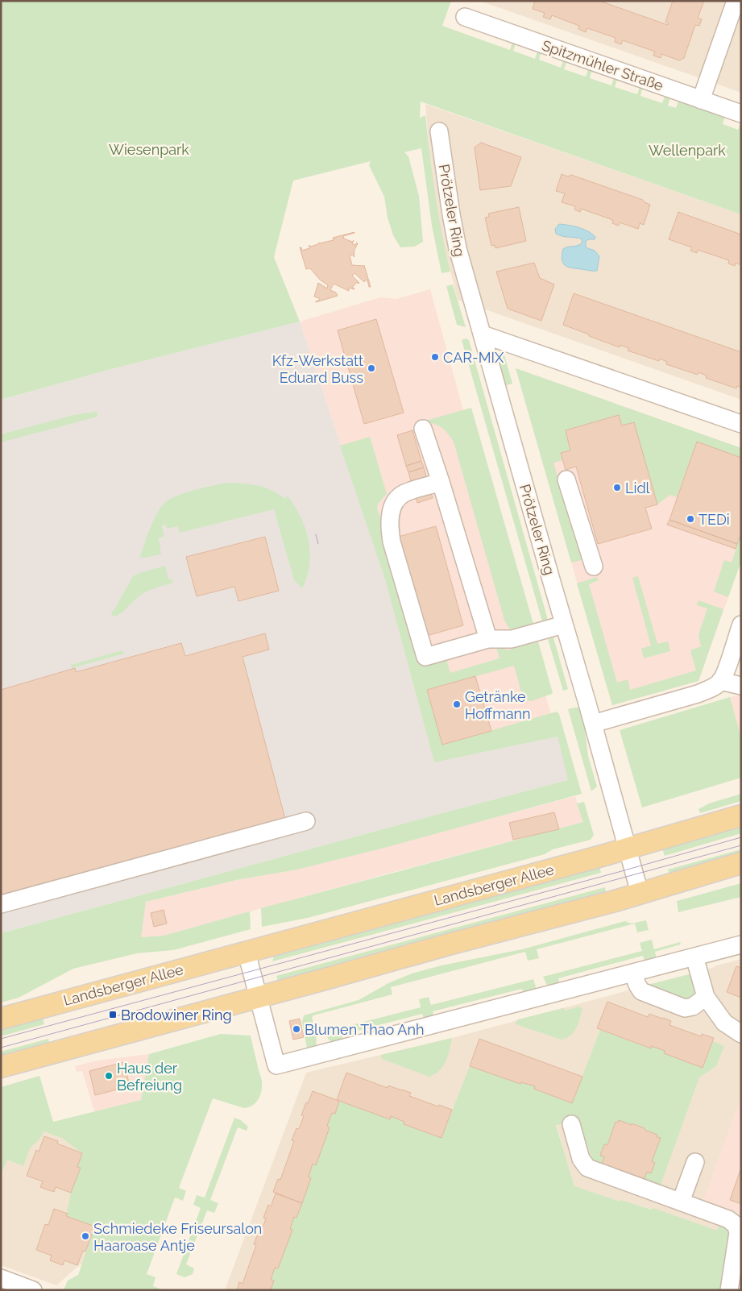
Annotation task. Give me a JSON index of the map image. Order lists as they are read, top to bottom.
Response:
{
  "streets": {
    "main road": ["Landsberger Allee"],
    "street": ["Spitzmühler Straße", "Prötzeler Ring"]
  },
  "crossings": [
    ["Prötzeler Ring", "Landsberger Allee"]
  ],
  "parks": ["Wiesenpark", "Wellenpark"],
  "places": {
    "other": [
      "CAR-MIX",
      "Kfz-Werkstatt Eduard Buss",
      "Lidl",
      "TEDi",
      "Getränke Hoffmann",
      "Blumen Thao Anh",
      "Haus der Befreiung",
      "Schmiedeke Friseursalon Haaroase Antje"
    ],
    "transit": ["Brodowiner Ring"]
  }
}
